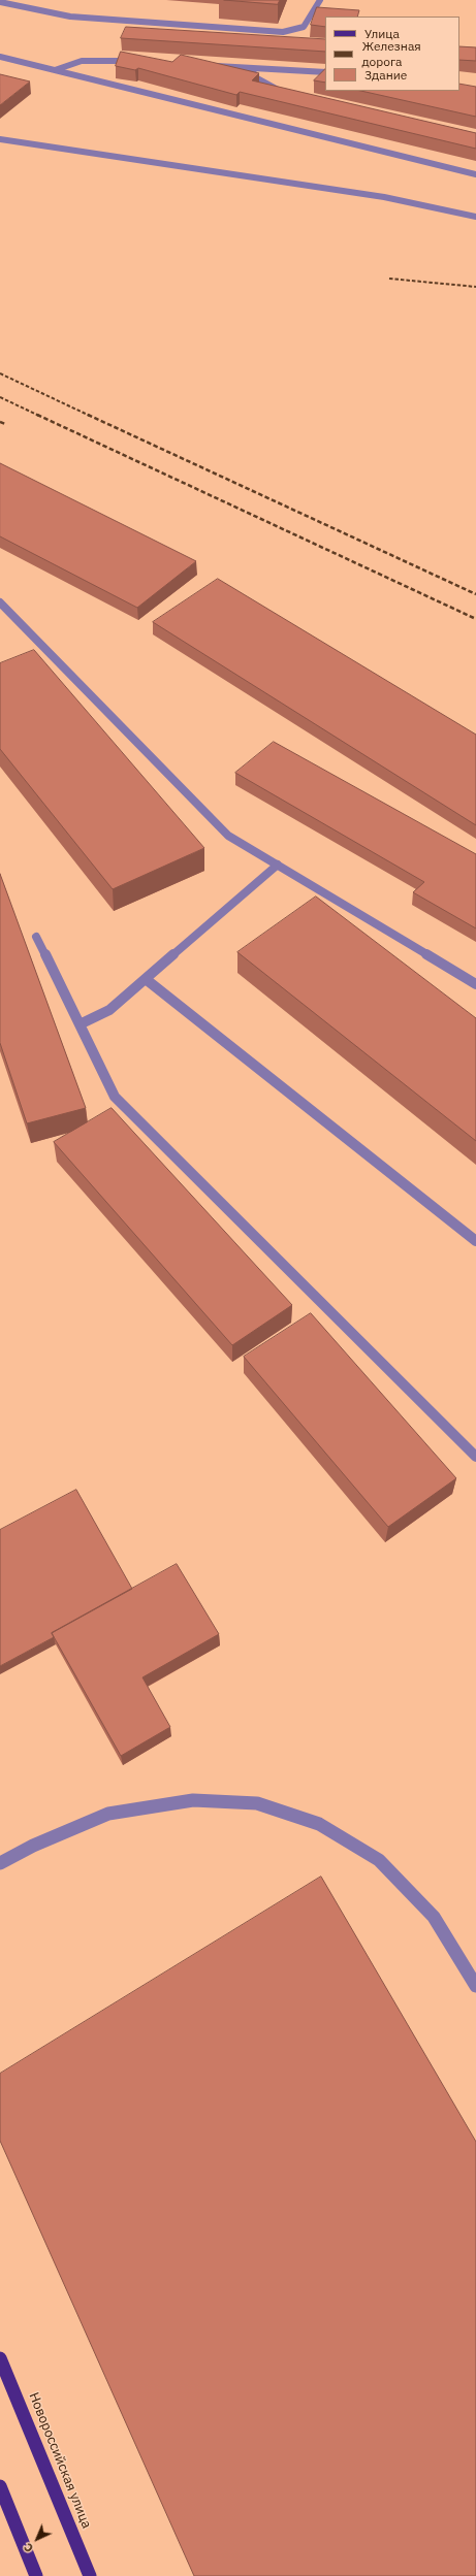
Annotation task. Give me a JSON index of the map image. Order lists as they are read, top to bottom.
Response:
{
  "streets": {
    "main road": ["Новороссийская улица"]
  },
  "legend": ["Улица", "Железная дорога", "Здание"],
  "north": "bottom left"
}
